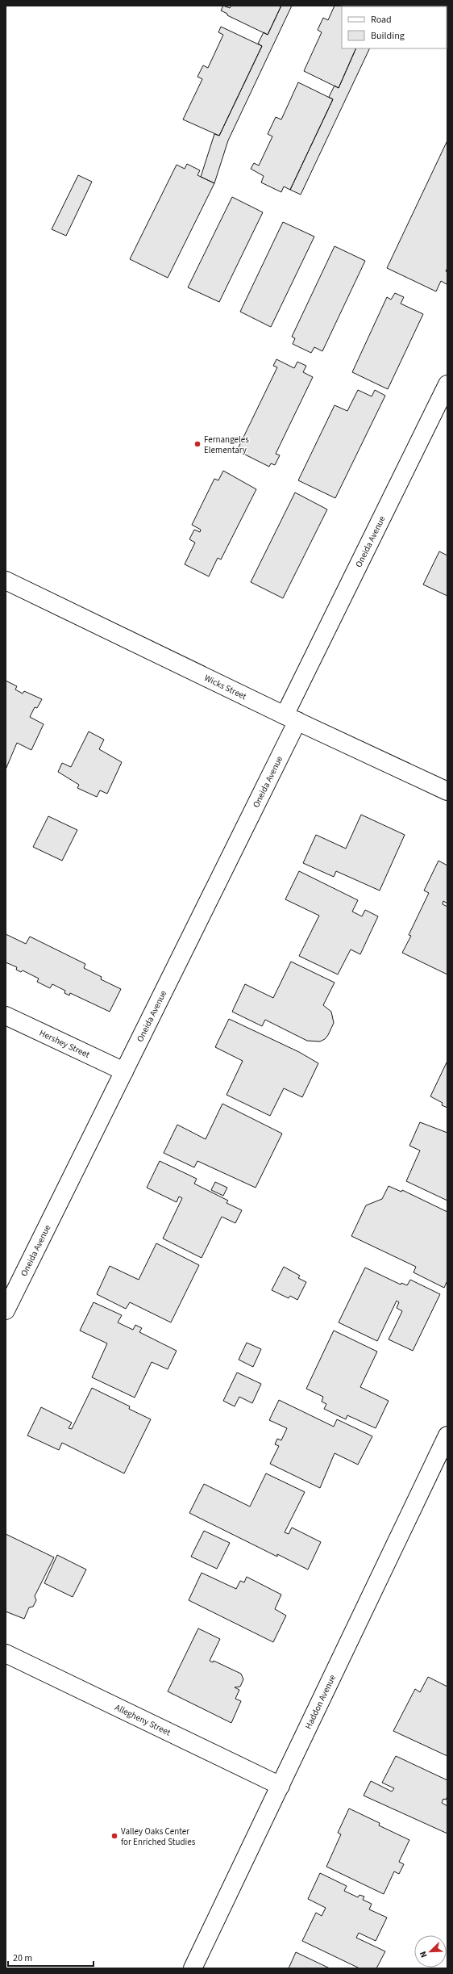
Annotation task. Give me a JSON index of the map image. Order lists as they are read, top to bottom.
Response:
{
  "streets": {
    "street": [
      "Oneida Avenue",
      "Wicks Street",
      "Hershey Street",
      "Haddon Avenue",
      "Allegheny Street"
    ]
  },
  "crossings": [
    ["Oneida Avenue", "Wicks Street"],
    ["Oneida Avenue", "Hershey Street"],
    ["Haddon Avenue", "Allegheny Street"]
  ],
  "places": ["Fernangeles Elementary", "Valley Oaks Center for Enriched Studies"],
  "legend": ["Road", "Building"],
  "scale_bar": "20 m",
  "north": "bottom left"
}
